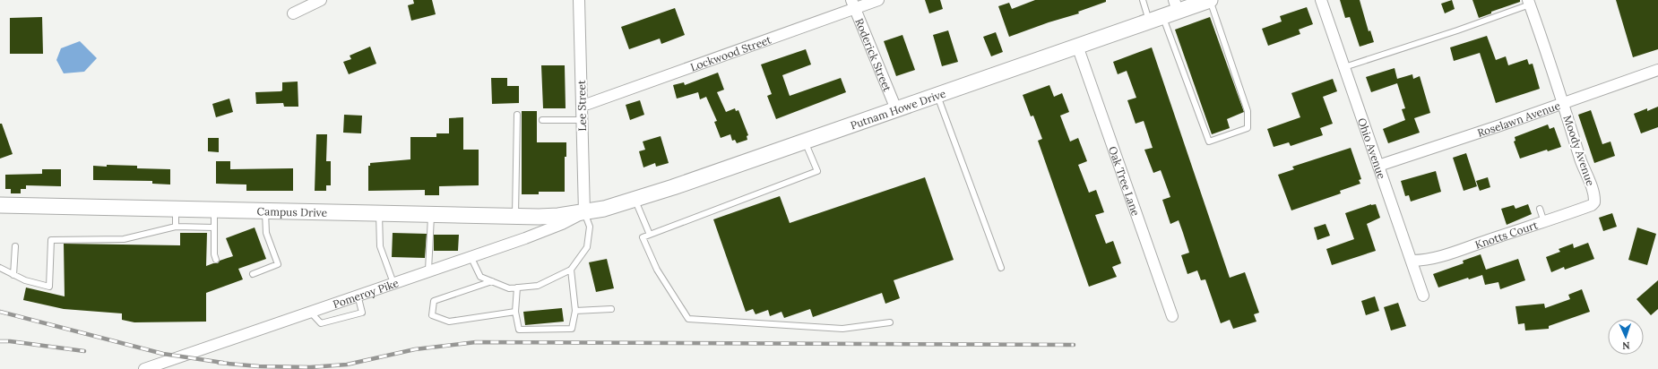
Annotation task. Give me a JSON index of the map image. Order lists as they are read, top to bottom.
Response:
{
  "streets": {
    "street": [
      "Lockwood Street",
      "Roderick Street",
      "Lee Street",
      "Putnam Howe Drive",
      "Roselawn Avenue",
      "Ohio Avenue",
      "Moody Avenue",
      "Oak Tree Lane",
      "Campus Drive",
      "Knotts Court",
      "Pomeroy Pike"
    ]
  },
  "crossings": [
    ["Lockwood Street", "Roderick Street"],
    ["Lockwood Street", "Lee Street"],
    ["Roderick Street", "Putnam Howe Drive"],
    ["Lee Street", "Putnam Howe Drive"],
    ["Lee Street", "Campus Drive"],
    ["Lee Street", "Pomeroy Pike"],
    ["Putnam Howe Drive", "Oak Tree Lane"],
    ["Putnam Howe Drive", "Campus Drive"],
    ["Putnam Howe Drive", "Pomeroy Pike"],
    ["Roselawn Avenue", "Ohio Avenue"],
    ["Roselawn Avenue", "Moody Avenue"],
    ["Ohio Avenue", "Knotts Court"],
    ["Moody Avenue", "Knotts Court"],
    ["Campus Drive", "Pomeroy Pike"]
  ],
  "north": "bottom"
}
